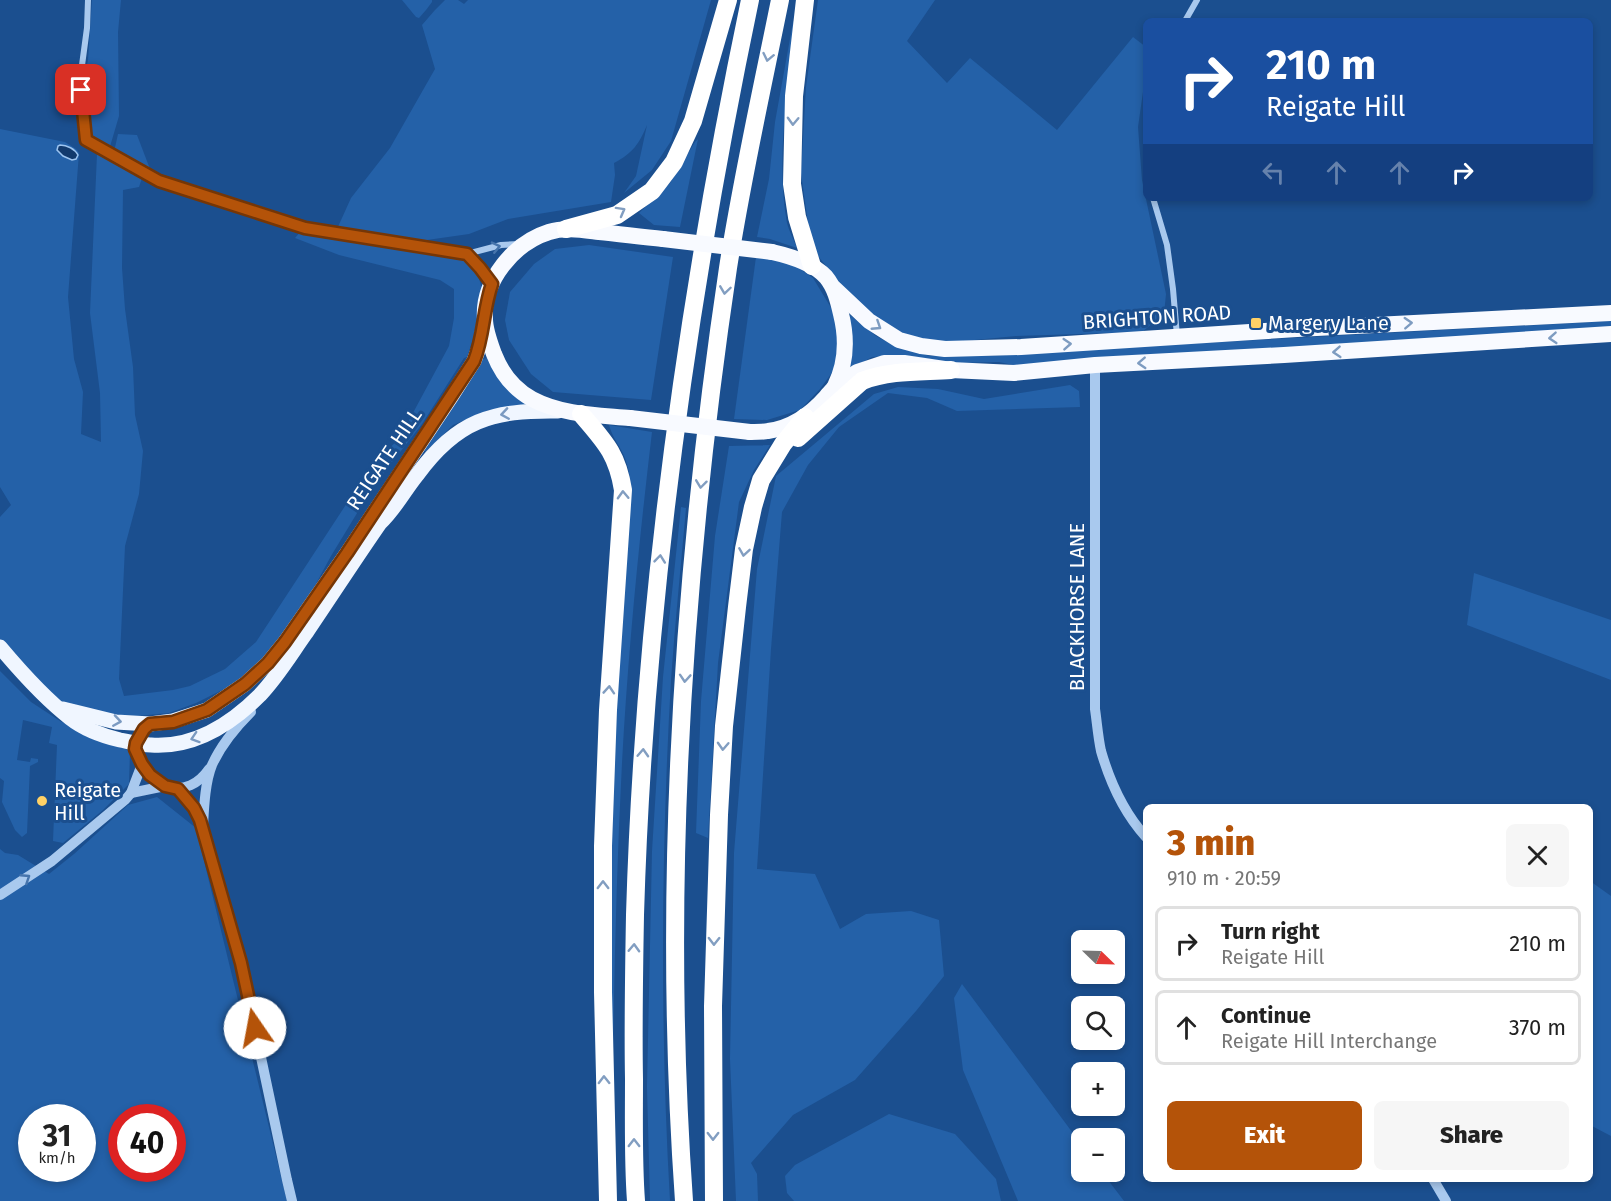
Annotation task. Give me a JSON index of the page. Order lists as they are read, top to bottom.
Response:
{
  "streets": {
    "highway": ["BRIGHTON ROAD"],
    "main road": ["REIGATE HILL"],
    "street": ["BLACKHORSE LANE"]
  },
  "places": {
    "transit": ["Margery Lane"],
    "other": ["Reigate Hill"]
  },
  "north": "bottom right",
  "page": {
    "turn": ["210 m", "Reigate Hill"],
    "heading": ["3 min", "910 m · 20:59"],
    "list": [
      {
        "name": "Turn right",
        "note": "Reigate Hill",
        "value": "210 m"
      },
      {
        "name": "Continue",
        "note": "Reigate Hill Interchange",
        "value": "370 m"
      }
    ],
    "map_buttons": ["+", "−"],
    "buttons": ["Exit", "Share"],
    "speed": "31 km/h",
    "limit": "40"
  }
}
